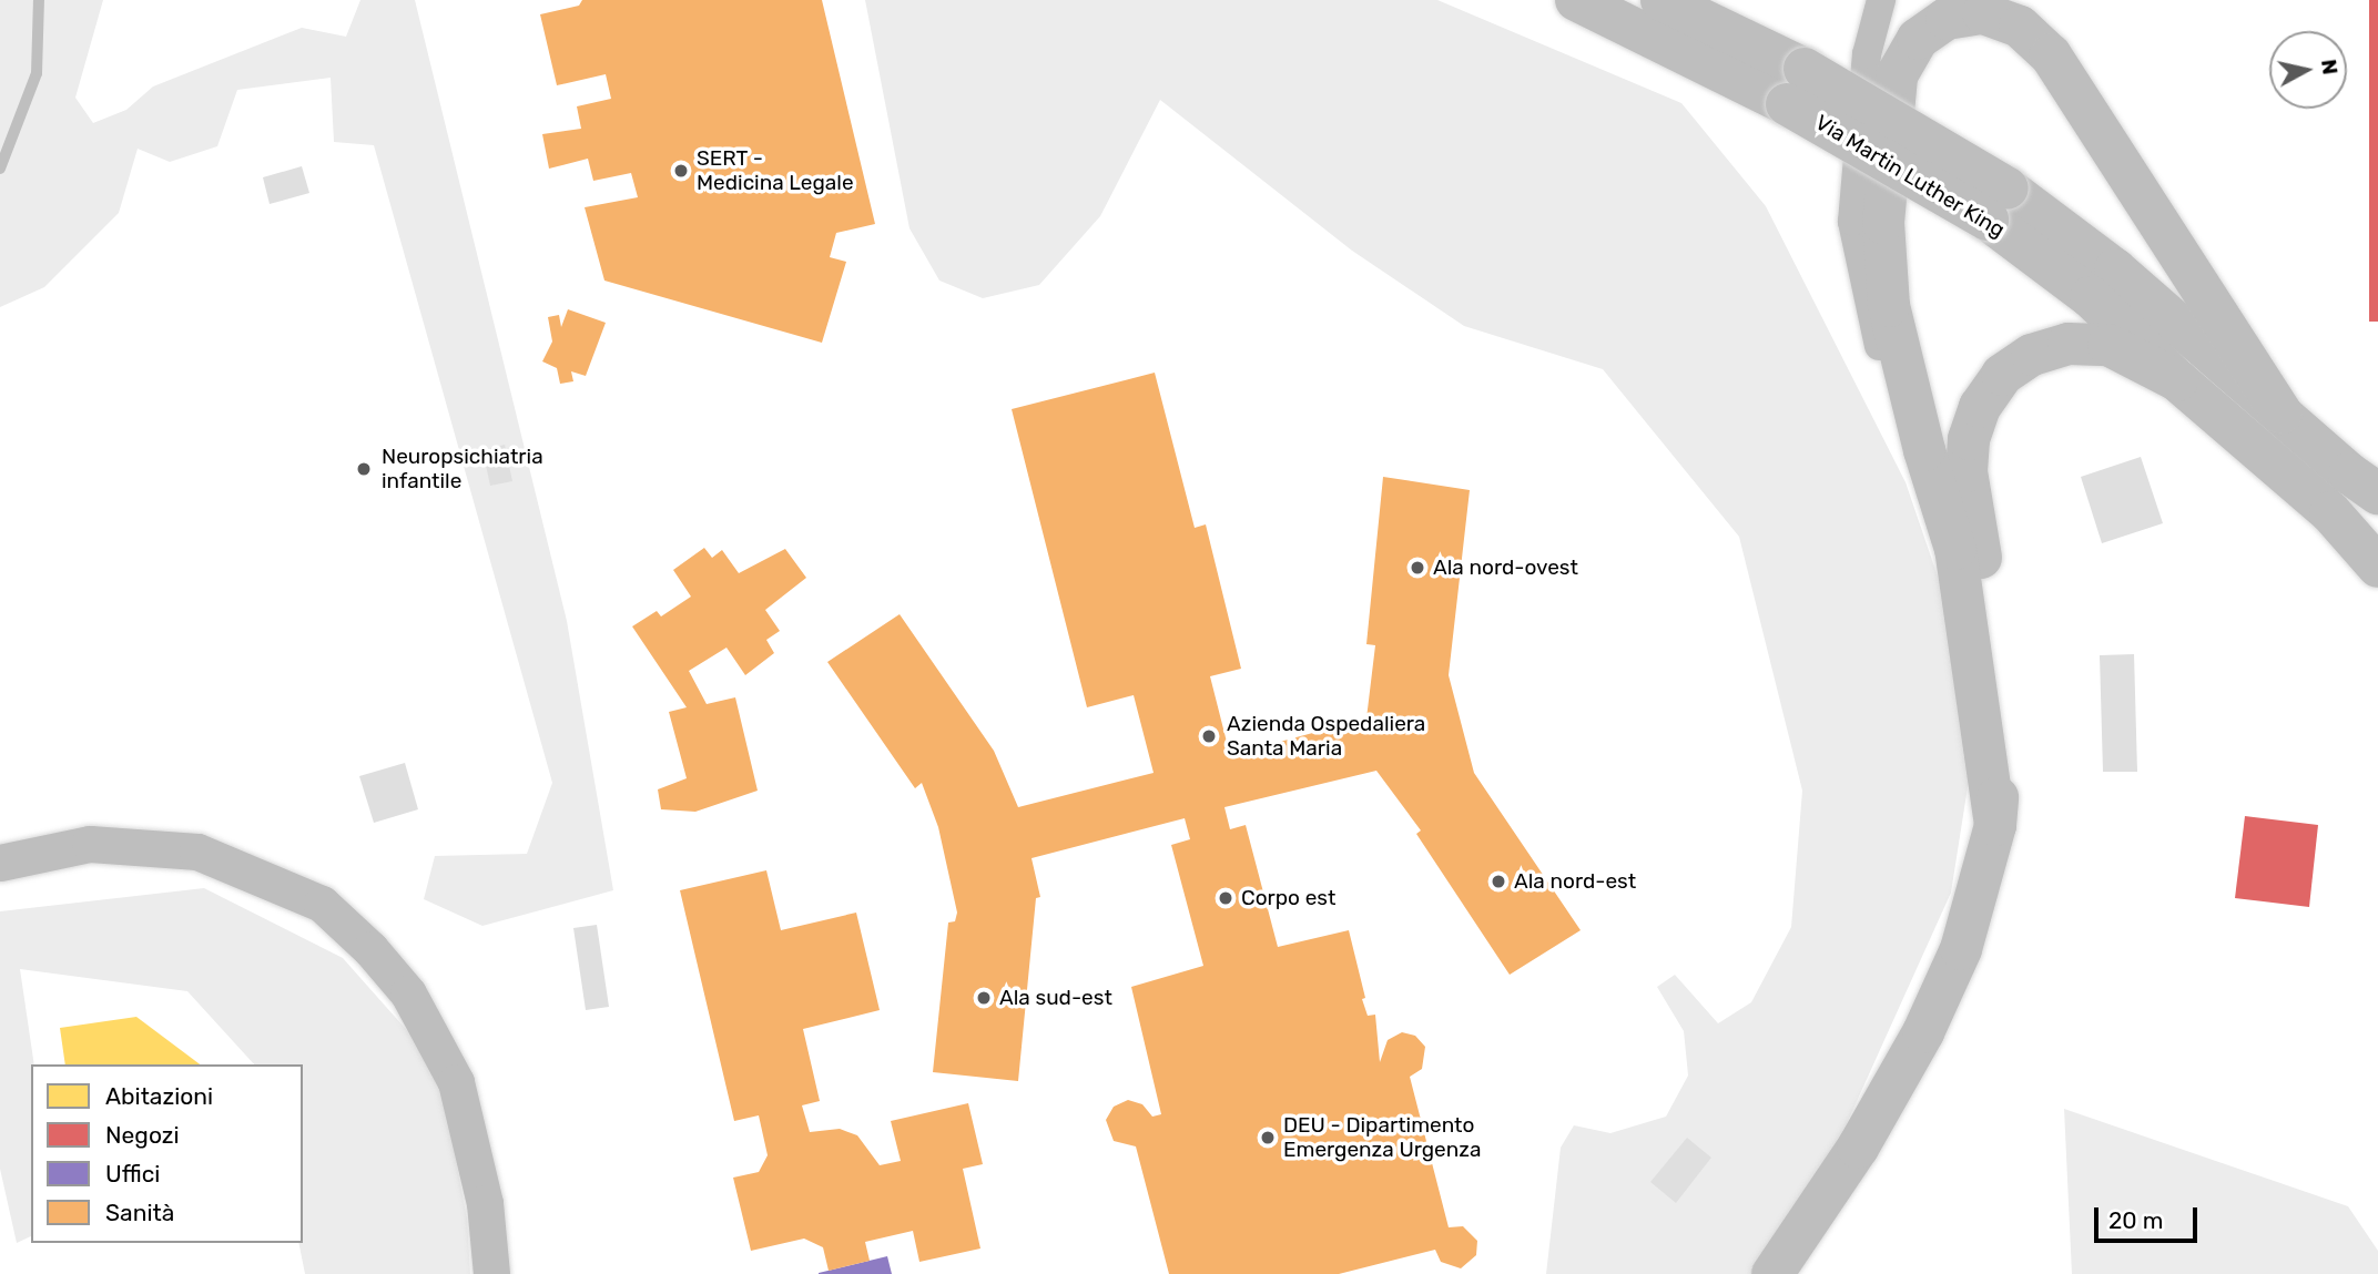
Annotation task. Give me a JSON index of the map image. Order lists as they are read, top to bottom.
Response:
{
  "streets": {
    "main road": ["Via Martin Luther King"]
  },
  "places": [
    "SERT - Medicina Legale",
    "Neuropsichiatria infantile",
    "Ala nord-ovest",
    "Azienda Ospedaliera Santa Maria",
    "Ala nord-est",
    "Corpo est",
    "Ala sud-est",
    "DEU - Dipartimento Emergenza Urgenza"
  ],
  "legend": [
    "Abitazioni",
    "Negozi",
    "Uffici",
    "Sanità"
  ],
  "scale_bar": "20 m",
  "north": "right"
}
